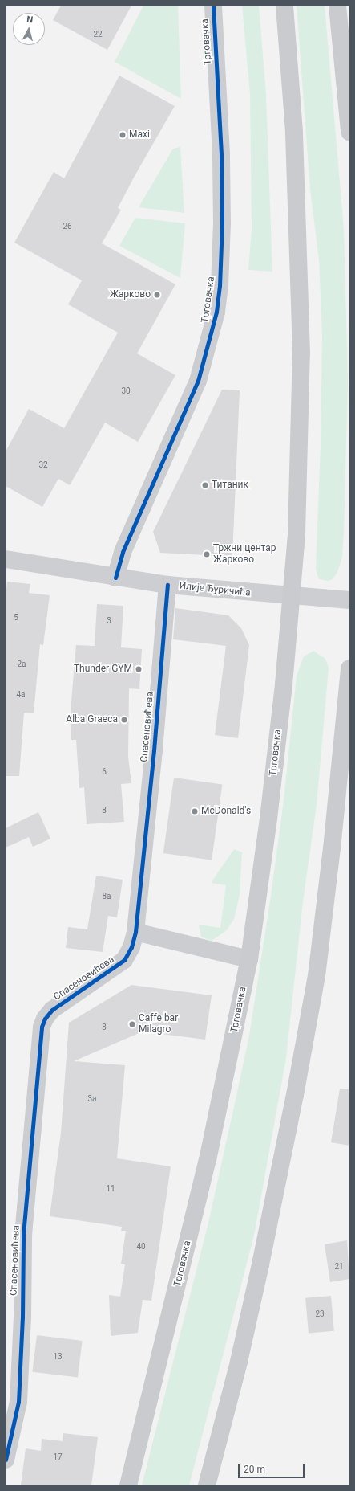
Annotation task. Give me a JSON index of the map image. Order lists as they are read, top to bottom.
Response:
{
  "streets": {
    "main road": ["Трговачка"],
    "street": ["Илије Ђуричића", "Спасеновићева"]
  },
  "crossings": [
    ["Трговачка", "Илије Ђуричића"],
    ["Илије Ђуричића", "Спасеновићева"]
  ],
  "places": [
    "Maxi",
    "Жарково",
    "Титаник",
    "Тржни центар Жарково",
    "Thunder GYM",
    "Alba Graeca",
    "McDonald's",
    "Caffe bar Milagro"
  ],
  "house_numbers": [
    "22",
    "26",
    "30",
    "32",
    "5",
    "3",
    "2a",
    "4a",
    "6",
    "8",
    "8a",
    "3",
    "3a",
    "11",
    "40",
    "21",
    "23",
    "13",
    "17"
  ],
  "scale_bar": "20 m",
  "north": "top"
}
